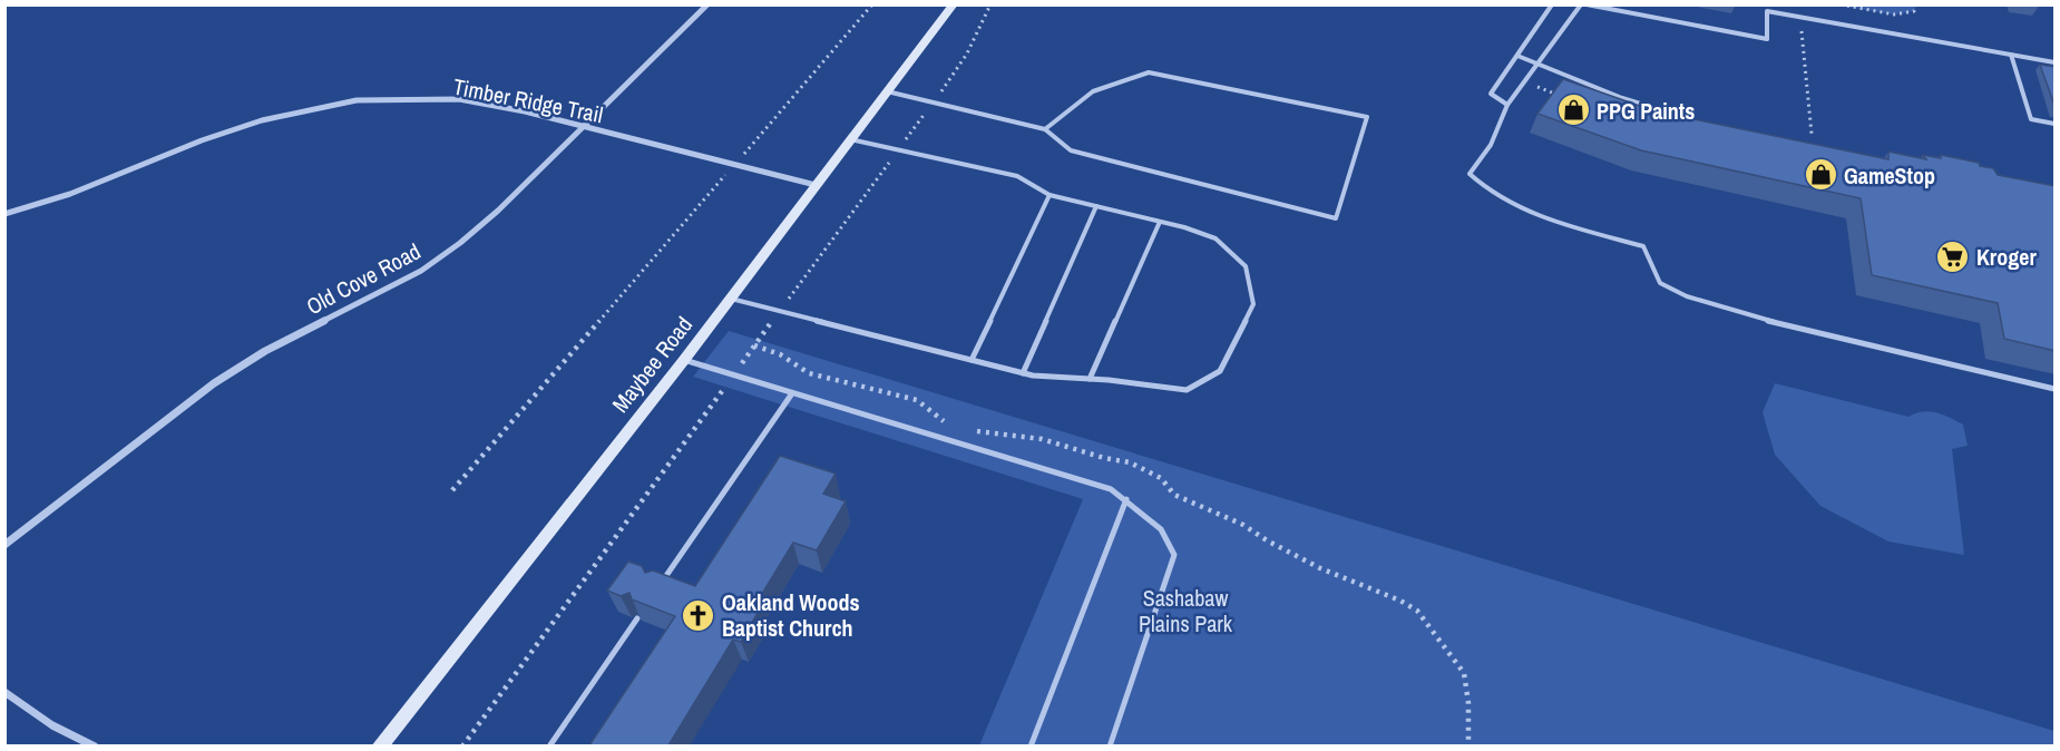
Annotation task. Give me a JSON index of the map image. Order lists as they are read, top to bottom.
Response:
{
  "streets": {
    "main road": ["Maybee Road"],
    "street": ["Timber Ridge Trail", "Old Cove Road"]
  },
  "crossings": [
    ["Timber Ridge Trail", "Old Cove Road"],
    ["Timber Ridge Trail", "Maybee Road"]
  ],
  "parks": ["Sashabaw Plains Park"],
  "places": {
    "shop": ["PPG Paints", "GameStop"],
    "supermarket": ["Kroger"],
    "church": ["Oakland Woods Baptist Church"]
  }
}
